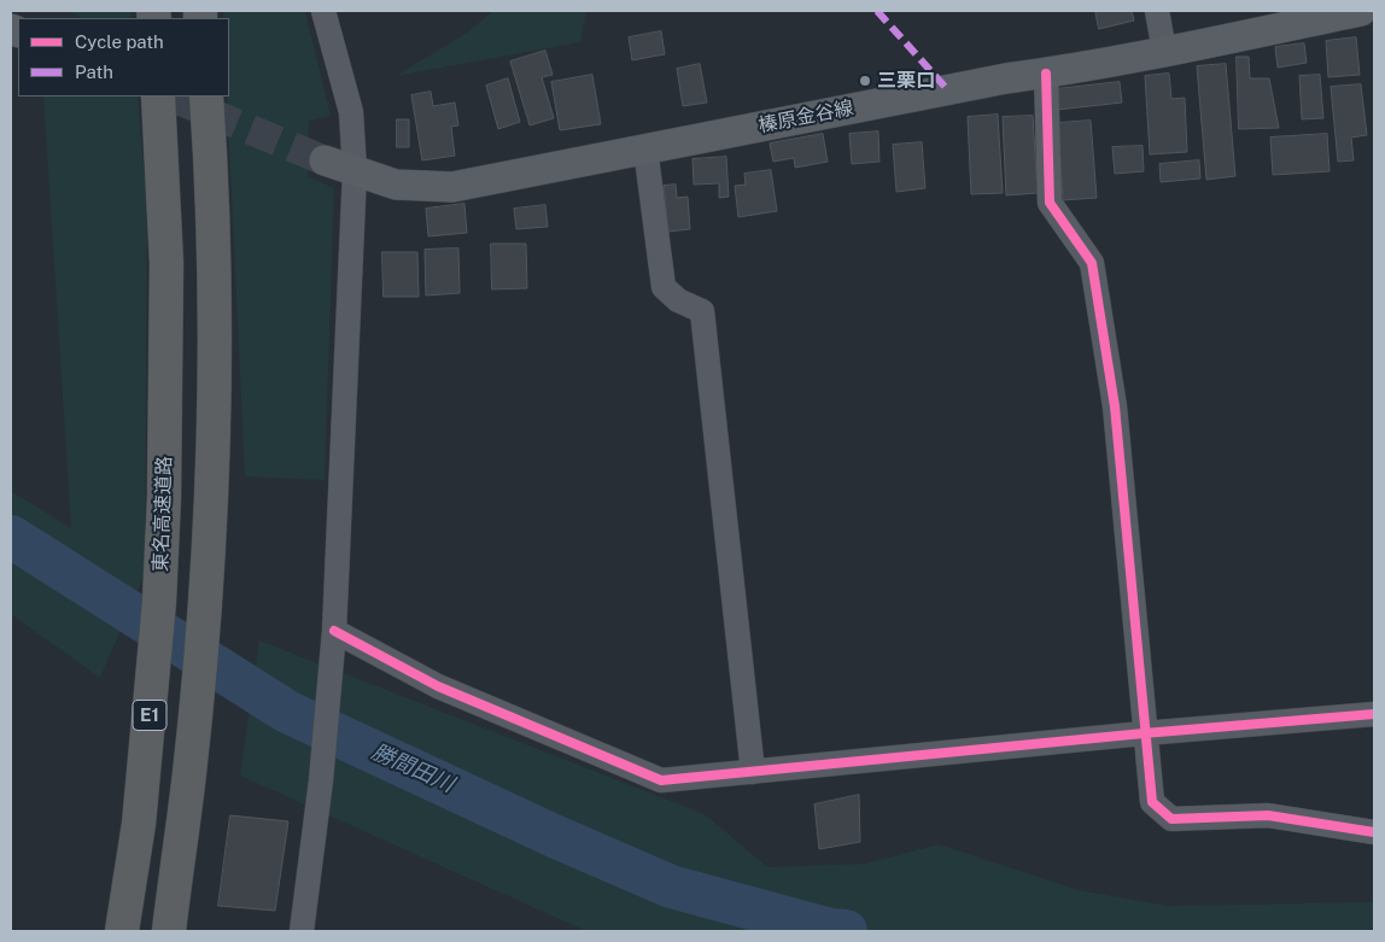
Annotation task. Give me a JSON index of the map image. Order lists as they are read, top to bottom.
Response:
{
  "streets": {
    "highway": ["東名高速道路", "E1"],
    "main road": ["榛原金谷線"]
  },
  "water": ["勝間田川"],
  "places": ["三栗口"],
  "legend": ["Cycle path", "Path"]
}
